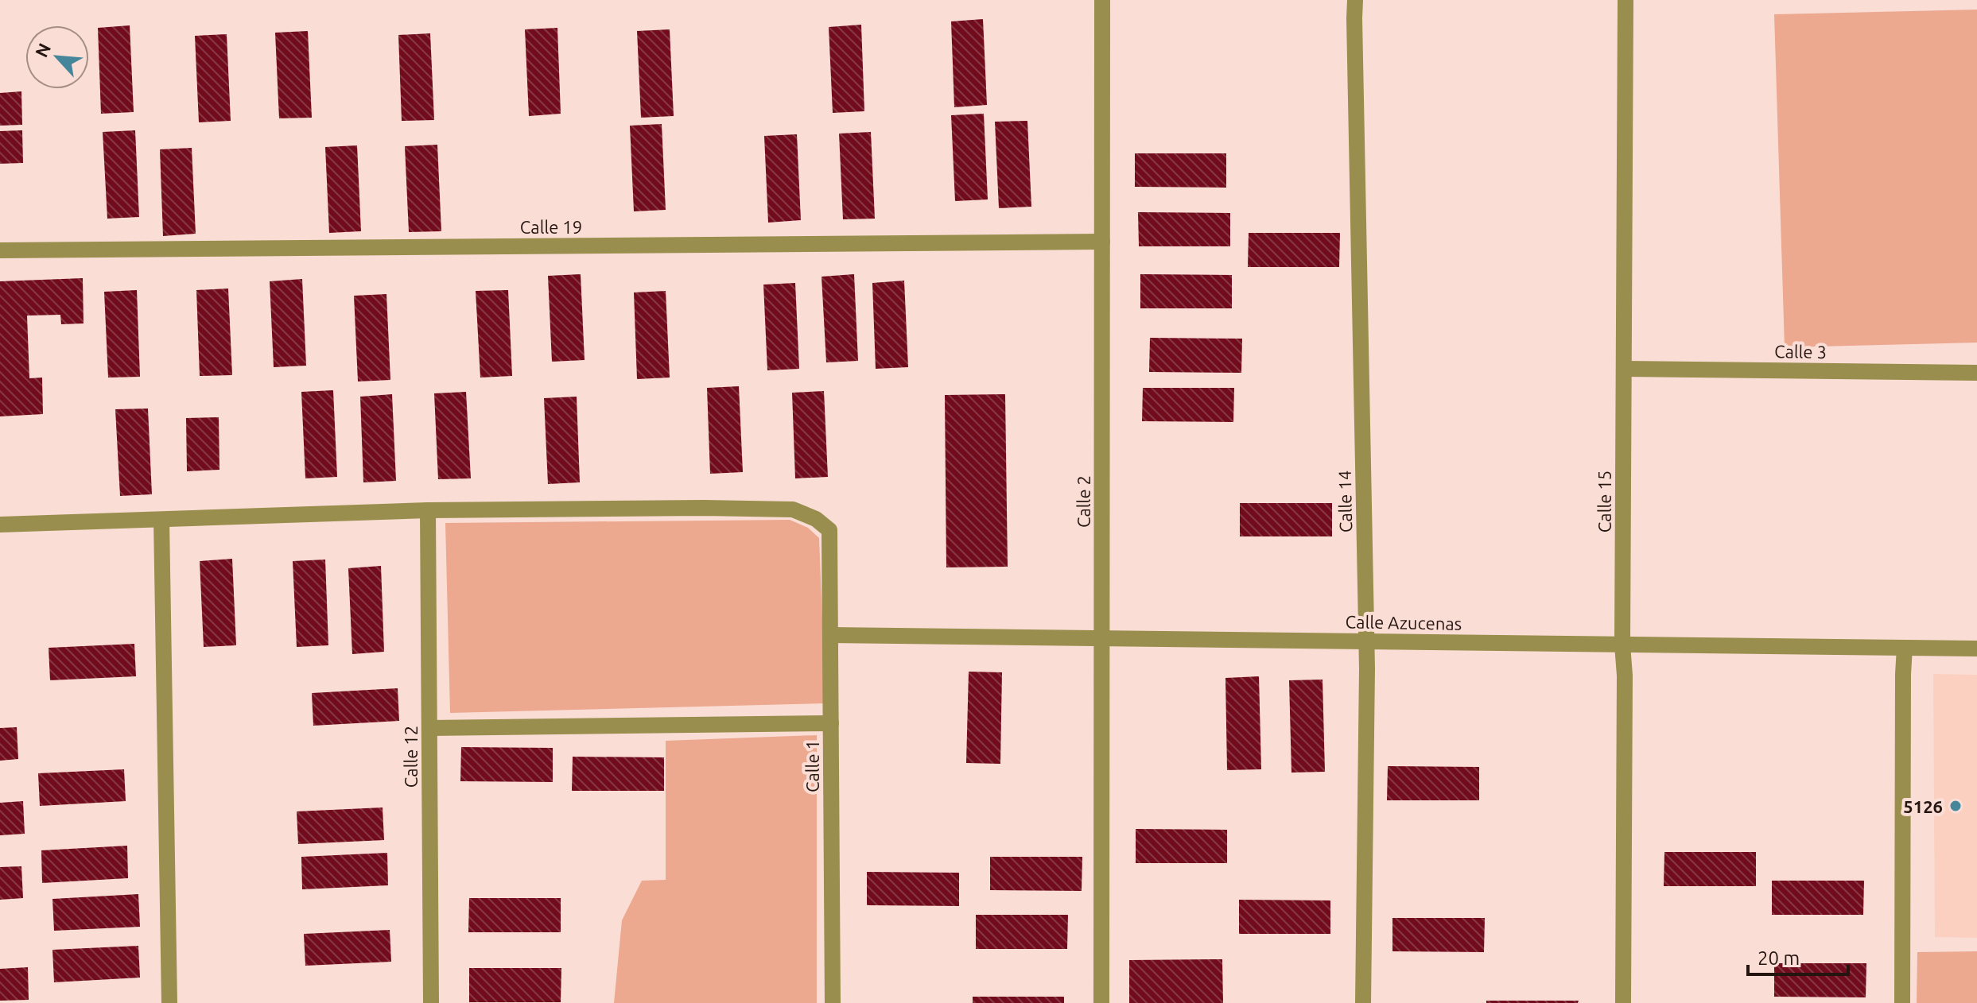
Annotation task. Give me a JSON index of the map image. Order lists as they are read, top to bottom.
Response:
{
  "streets": {
    "street": [
      "Calle 19",
      "Calle 3",
      "Calle 2",
      "Calle 14",
      "Calle 15",
      "Calle Azucenas",
      "Calle 12",
      "Calle 1"
    ]
  },
  "crossings": [
    ["Calle 19", "Calle 2"],
    ["Calle 3", "Calle 15"],
    ["Calle 2", "Calle Azucenas"],
    ["Calle 14", "Calle Azucenas"],
    ["Calle 15", "Calle Azucenas"],
    ["Calle Azucenas", "Calle 1"],
    ["Calle 12", "Calle 1"]
  ],
  "places": ["5126"],
  "scale_bar": "20 m",
  "north": "top left"
}
